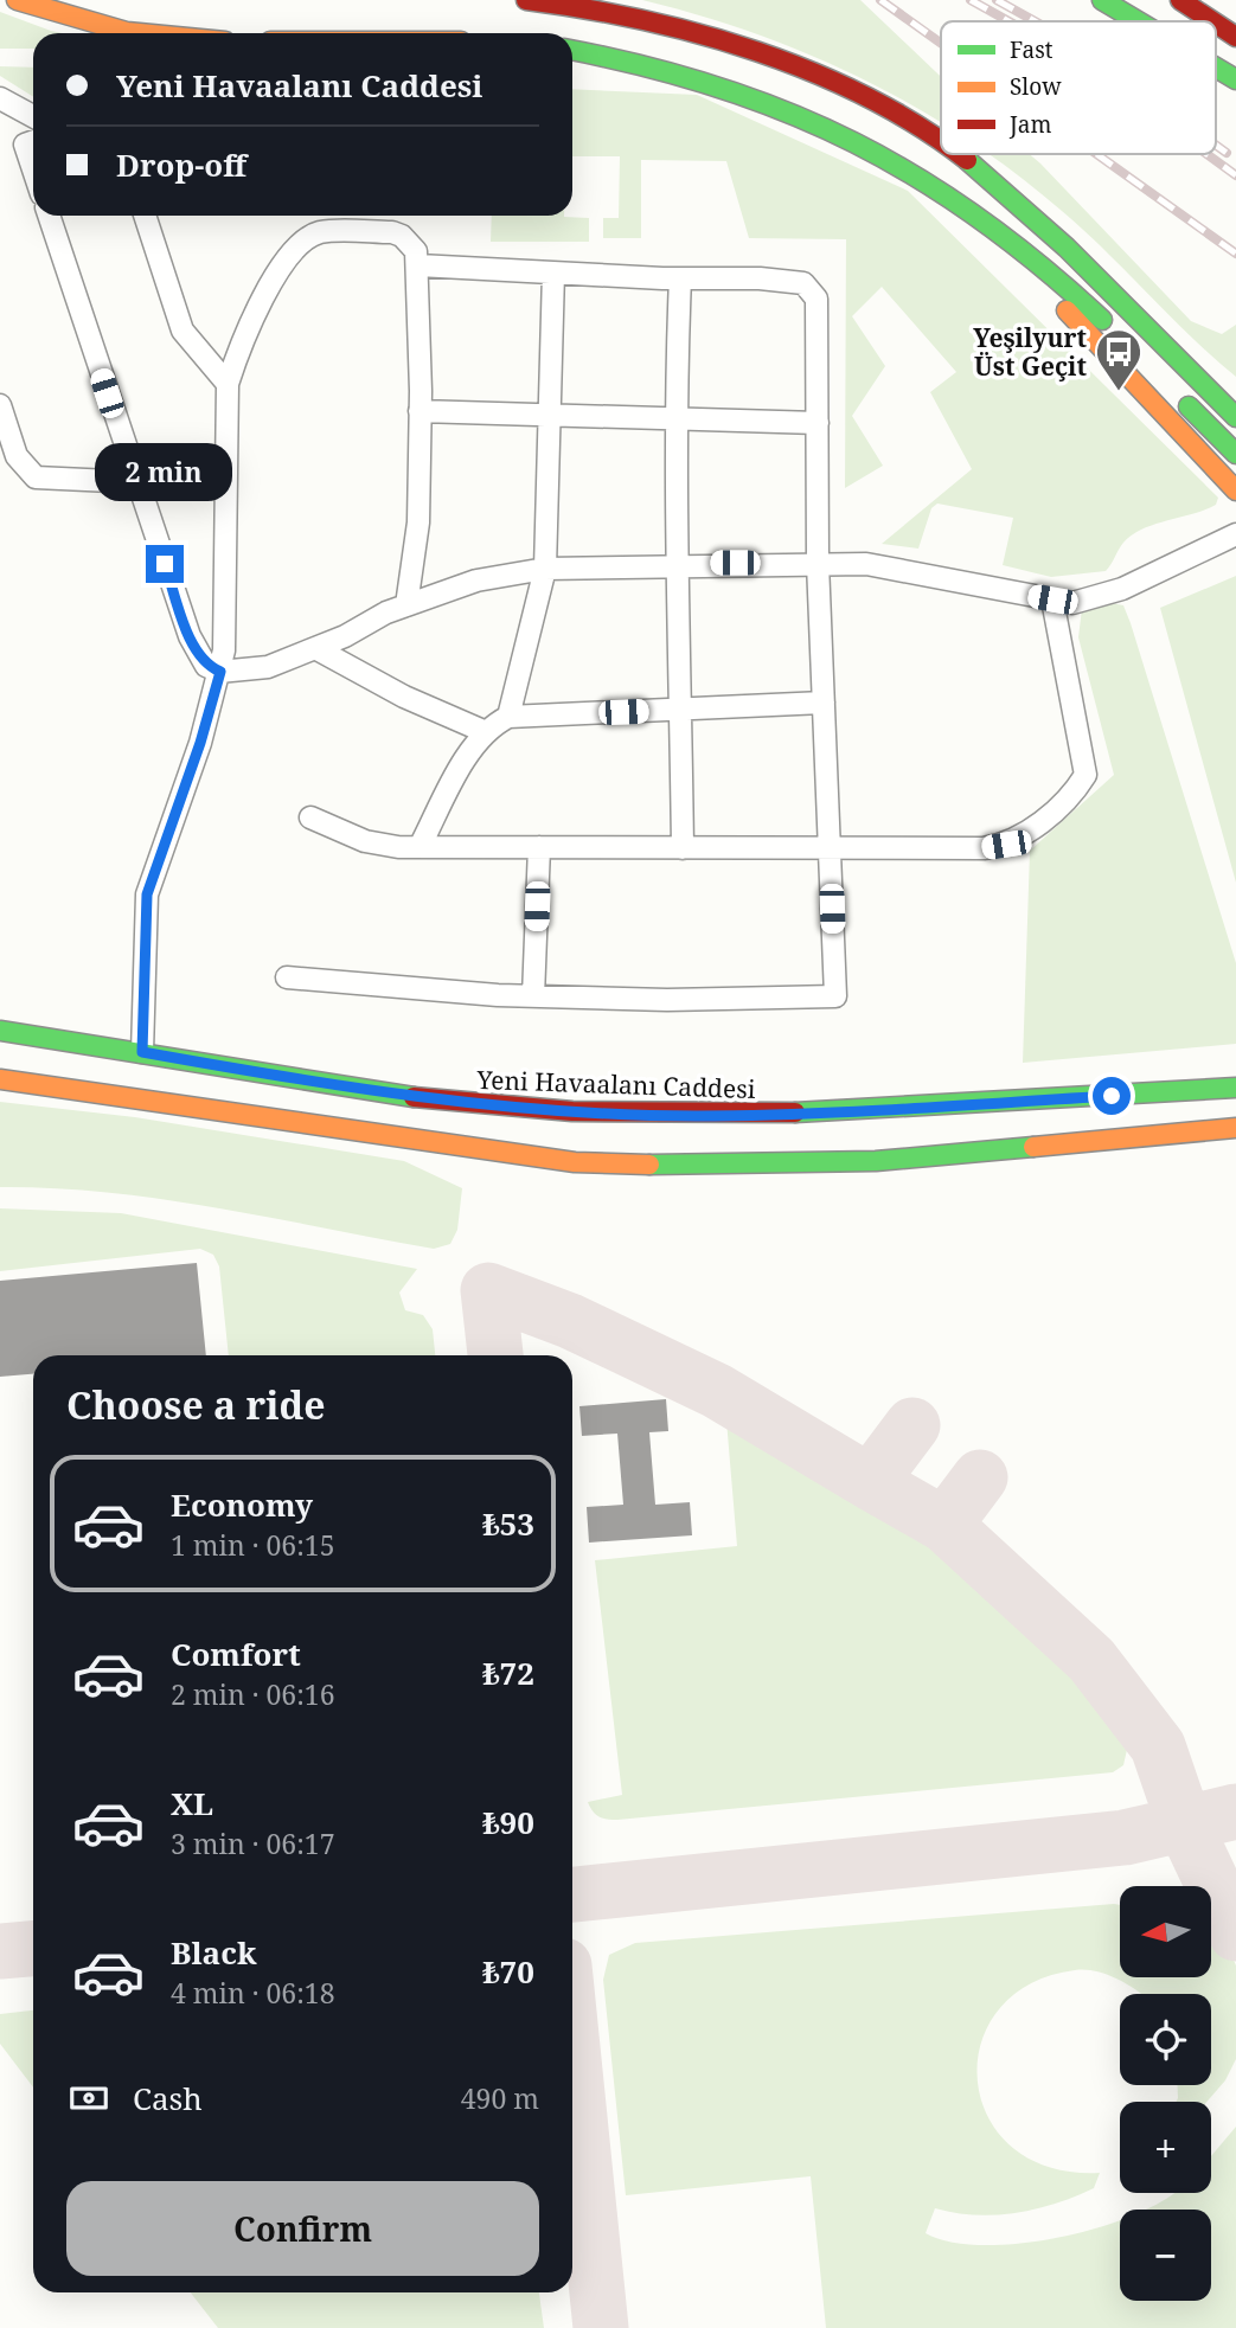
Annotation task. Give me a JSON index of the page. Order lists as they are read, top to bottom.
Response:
{
  "streets": {
    "main road": ["Yeni Havaalanı Caddesi"]
  },
  "places": {
    "bus stop": ["Yeşilyurt Üst Geçit"]
  },
  "legend": ["Fast", "Slow", "Jam"],
  "north": "left",
  "page": {
    "banner": ["Yeni Havaalanı Caddesi", "Drop-off"],
    "bubble": "2 min",
    "heading": "Choose a ride",
    "list": [
      {
        "name": "Economy",
        "note": "1 min · 06:15",
        "value": "₺53"
      },
      {
        "name": "Comfort",
        "note": "2 min · 06:16",
        "value": "₺72"
      },
      {
        "name": "XL",
        "note": "3 min · 06:17",
        "value": "₺90"
      },
      {
        "name": "Black",
        "note": "4 min · 06:18",
        "value": "₺70"
      }
    ],
    "map_buttons": ["+", "−"],
    "pay": ["Cash", "490 m"],
    "buttons": "Confirm"
  }
}
